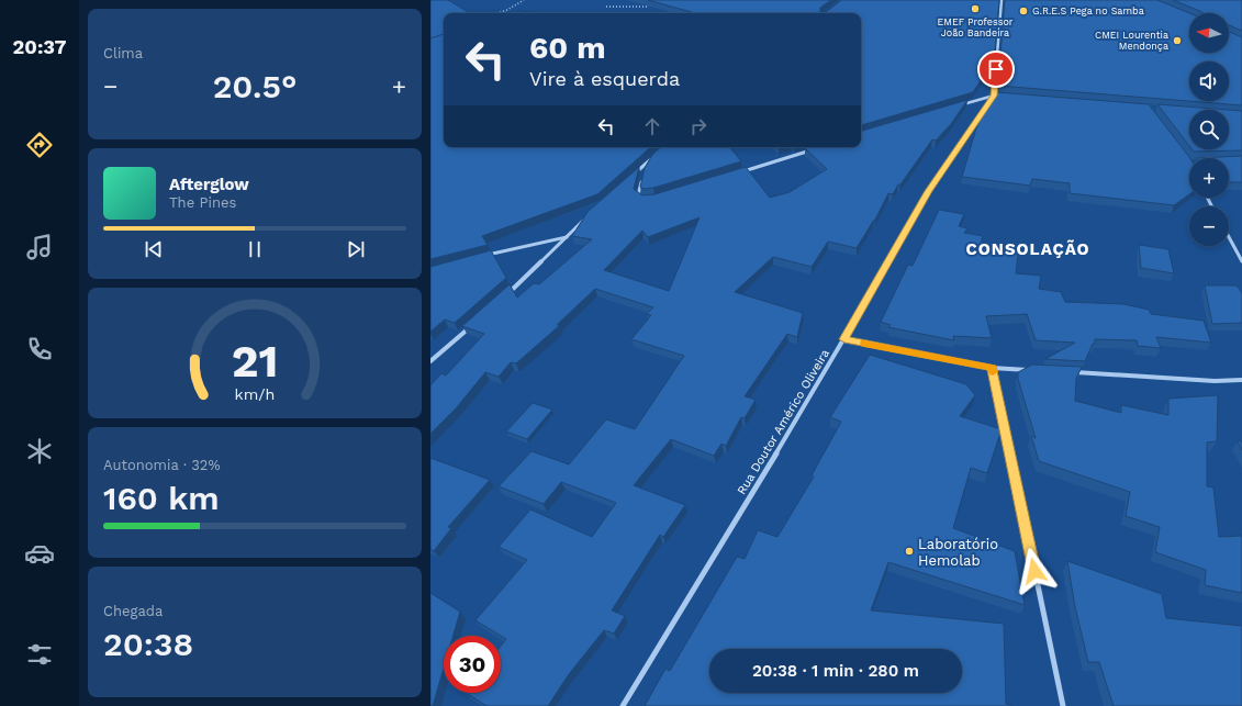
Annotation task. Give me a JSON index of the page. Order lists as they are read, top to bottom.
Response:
{
  "streets": {
    "street": ["Rua Doutor Américo Oliveira"]
  },
  "districts": ["CONSOLAÇÃO"],
  "places": [
    "EMEF Professor João Bandeira",
    "G.R.E.S Pega no Samba",
    "CMEI Lourentia Mendonça",
    "Laboratório Hemolab"
  ],
  "north": "left",
  "page": {
    "tabs": "20:37",
    "tile": [
      "Clima",
      ["Autonomia · 32%", "160 km"],
      ["Chegada", "20:38"]
    ],
    "map_buttons": ["+", "−"],
    "turn": ["60 m", "Vire à esquerda"],
    "heat": ["−", "20.5°", "+"],
    "song": ["Afterglow", "The Pines"],
    "limit": "30",
    "trip": "20:38 · 1 min · 280 m",
    "gauge": ["21", "km/h"]
  }
}
